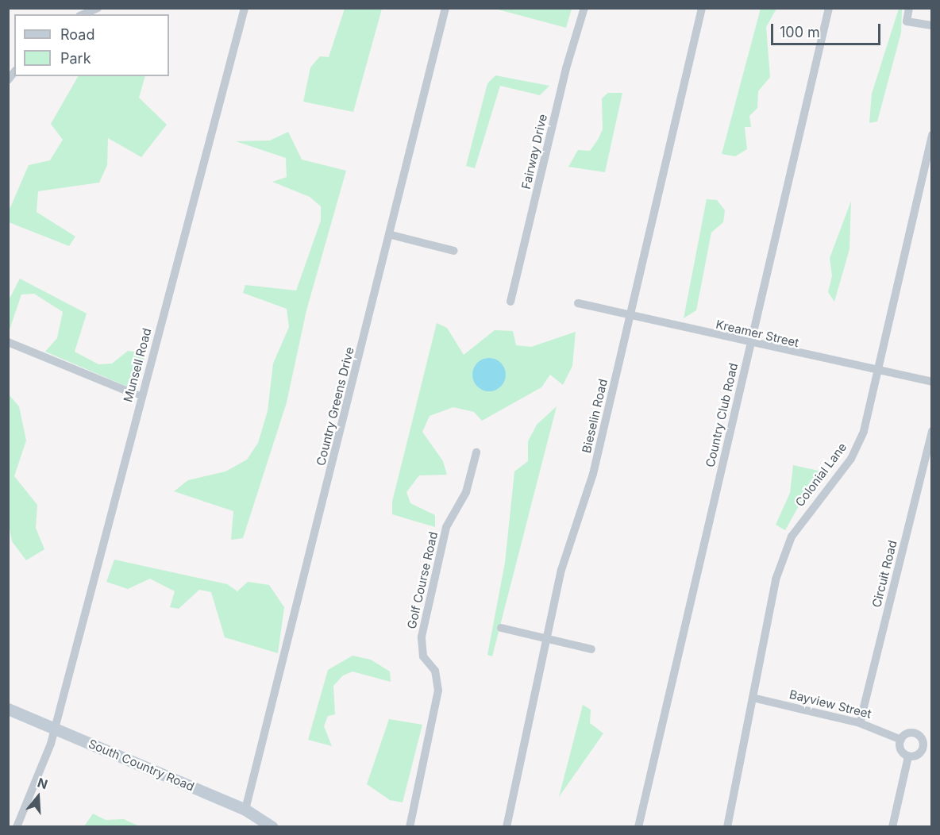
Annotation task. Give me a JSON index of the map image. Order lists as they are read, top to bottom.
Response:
{
  "streets": {
    "main road": ["South Country Road"],
    "street": [
      "Fairway Drive",
      "Kreamer Street",
      "Munsell Road",
      "Country Greens Drive",
      "Country Club Road",
      "Bieselin Road",
      "Colonial Lane",
      "Circuit Road",
      "Golf Course Road",
      "Bayview Street"
    ]
  },
  "crossings": [
    ["Kreamer Street", "Country Club Road"],
    ["Kreamer Street", "Bieselin Road"],
    ["Kreamer Street", "Colonial Lane"],
    ["Munsell Road", "South Country Road"],
    ["Country Greens Drive", "South Country Road"],
    ["Colonial Lane", "Bayview Street"],
    ["Circuit Road", "Bayview Street"]
  ],
  "legend": ["Road", "Park"],
  "scale_bar": "100 m",
  "north": "top"
}
